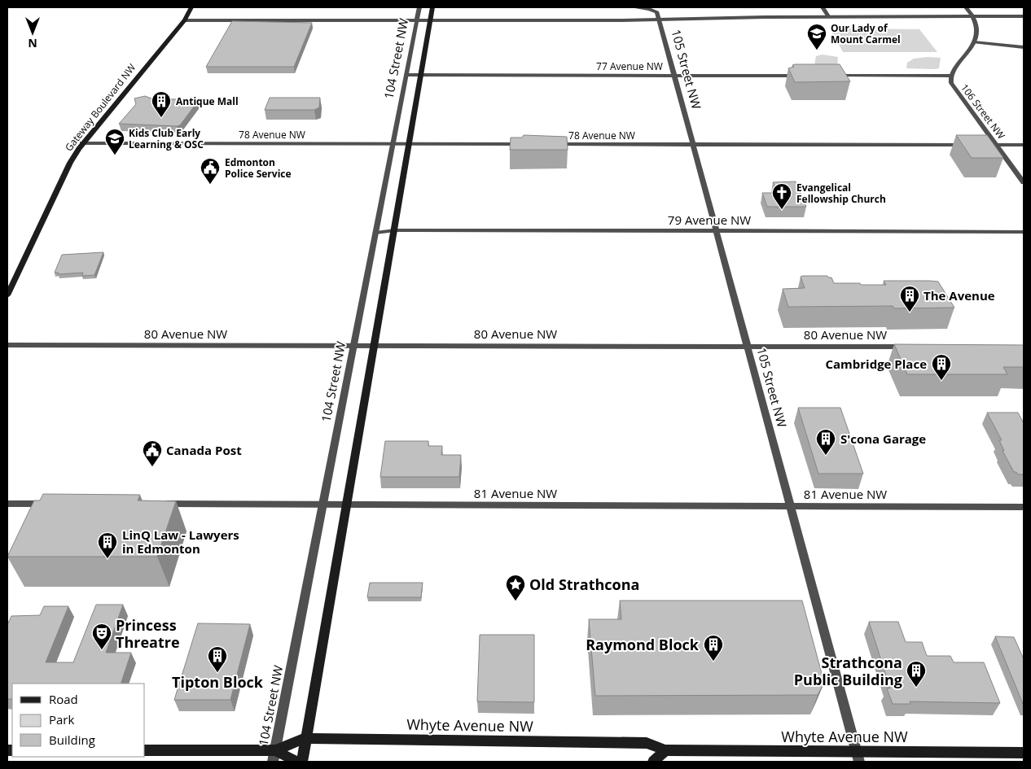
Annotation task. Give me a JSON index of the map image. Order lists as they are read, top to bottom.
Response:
{
  "streets": {
    "main road": ["Gateway Boulevard NW", "Whyte Avenue NW"],
    "street": [
      "104 Street NW",
      "77 Avenue NW",
      "105 Street NW",
      "106 Street NW",
      "78 Avenue NW",
      "79 Avenue NW",
      "80 Avenue NW",
      "81 Avenue NW"
    ]
  },
  "crossings": [
    ["104 Street NW", "77 Avenue NW"],
    ["104 Street NW", "78 Avenue NW"],
    ["104 Street NW", "79 Avenue NW"],
    ["104 Street NW", "80 Avenue NW"],
    ["104 Street NW", "81 Avenue NW"],
    ["104 Street NW", "Whyte Avenue NW"],
    ["77 Avenue NW", "105 Street NW"],
    ["105 Street NW", "78 Avenue NW"],
    ["105 Street NW", "79 Avenue NW"],
    ["105 Street NW", "80 Avenue NW"],
    ["105 Street NW", "81 Avenue NW"],
    ["105 Street NW", "Whyte Avenue NW"],
    ["Gateway Boulevard NW", "78 Avenue NW"]
  ],
  "places": {
    "school or university": ["Our Lady of Mount Carmel", "Kids Club Early Learning & OSC"],
    "building": [
      "Antique Mall",
      "The Avenue",
      "Cambridge Place",
      "S'cona Garage",
      "LinQ Law - Lawyers in Edmonton",
      "Raymond Block",
      "Tipton Block",
      "Strathcona Public Building"
    ],
    "public building": ["Edmonton Police Service", "Canada Post"],
    "church": ["Evangelical Fellowship Church"],
    "place": ["Old Strathcona"],
    "theatre": ["Princess Threatre"]
  },
  "legend": ["Road", "Park", "Building"],
  "north": "bottom"
}
